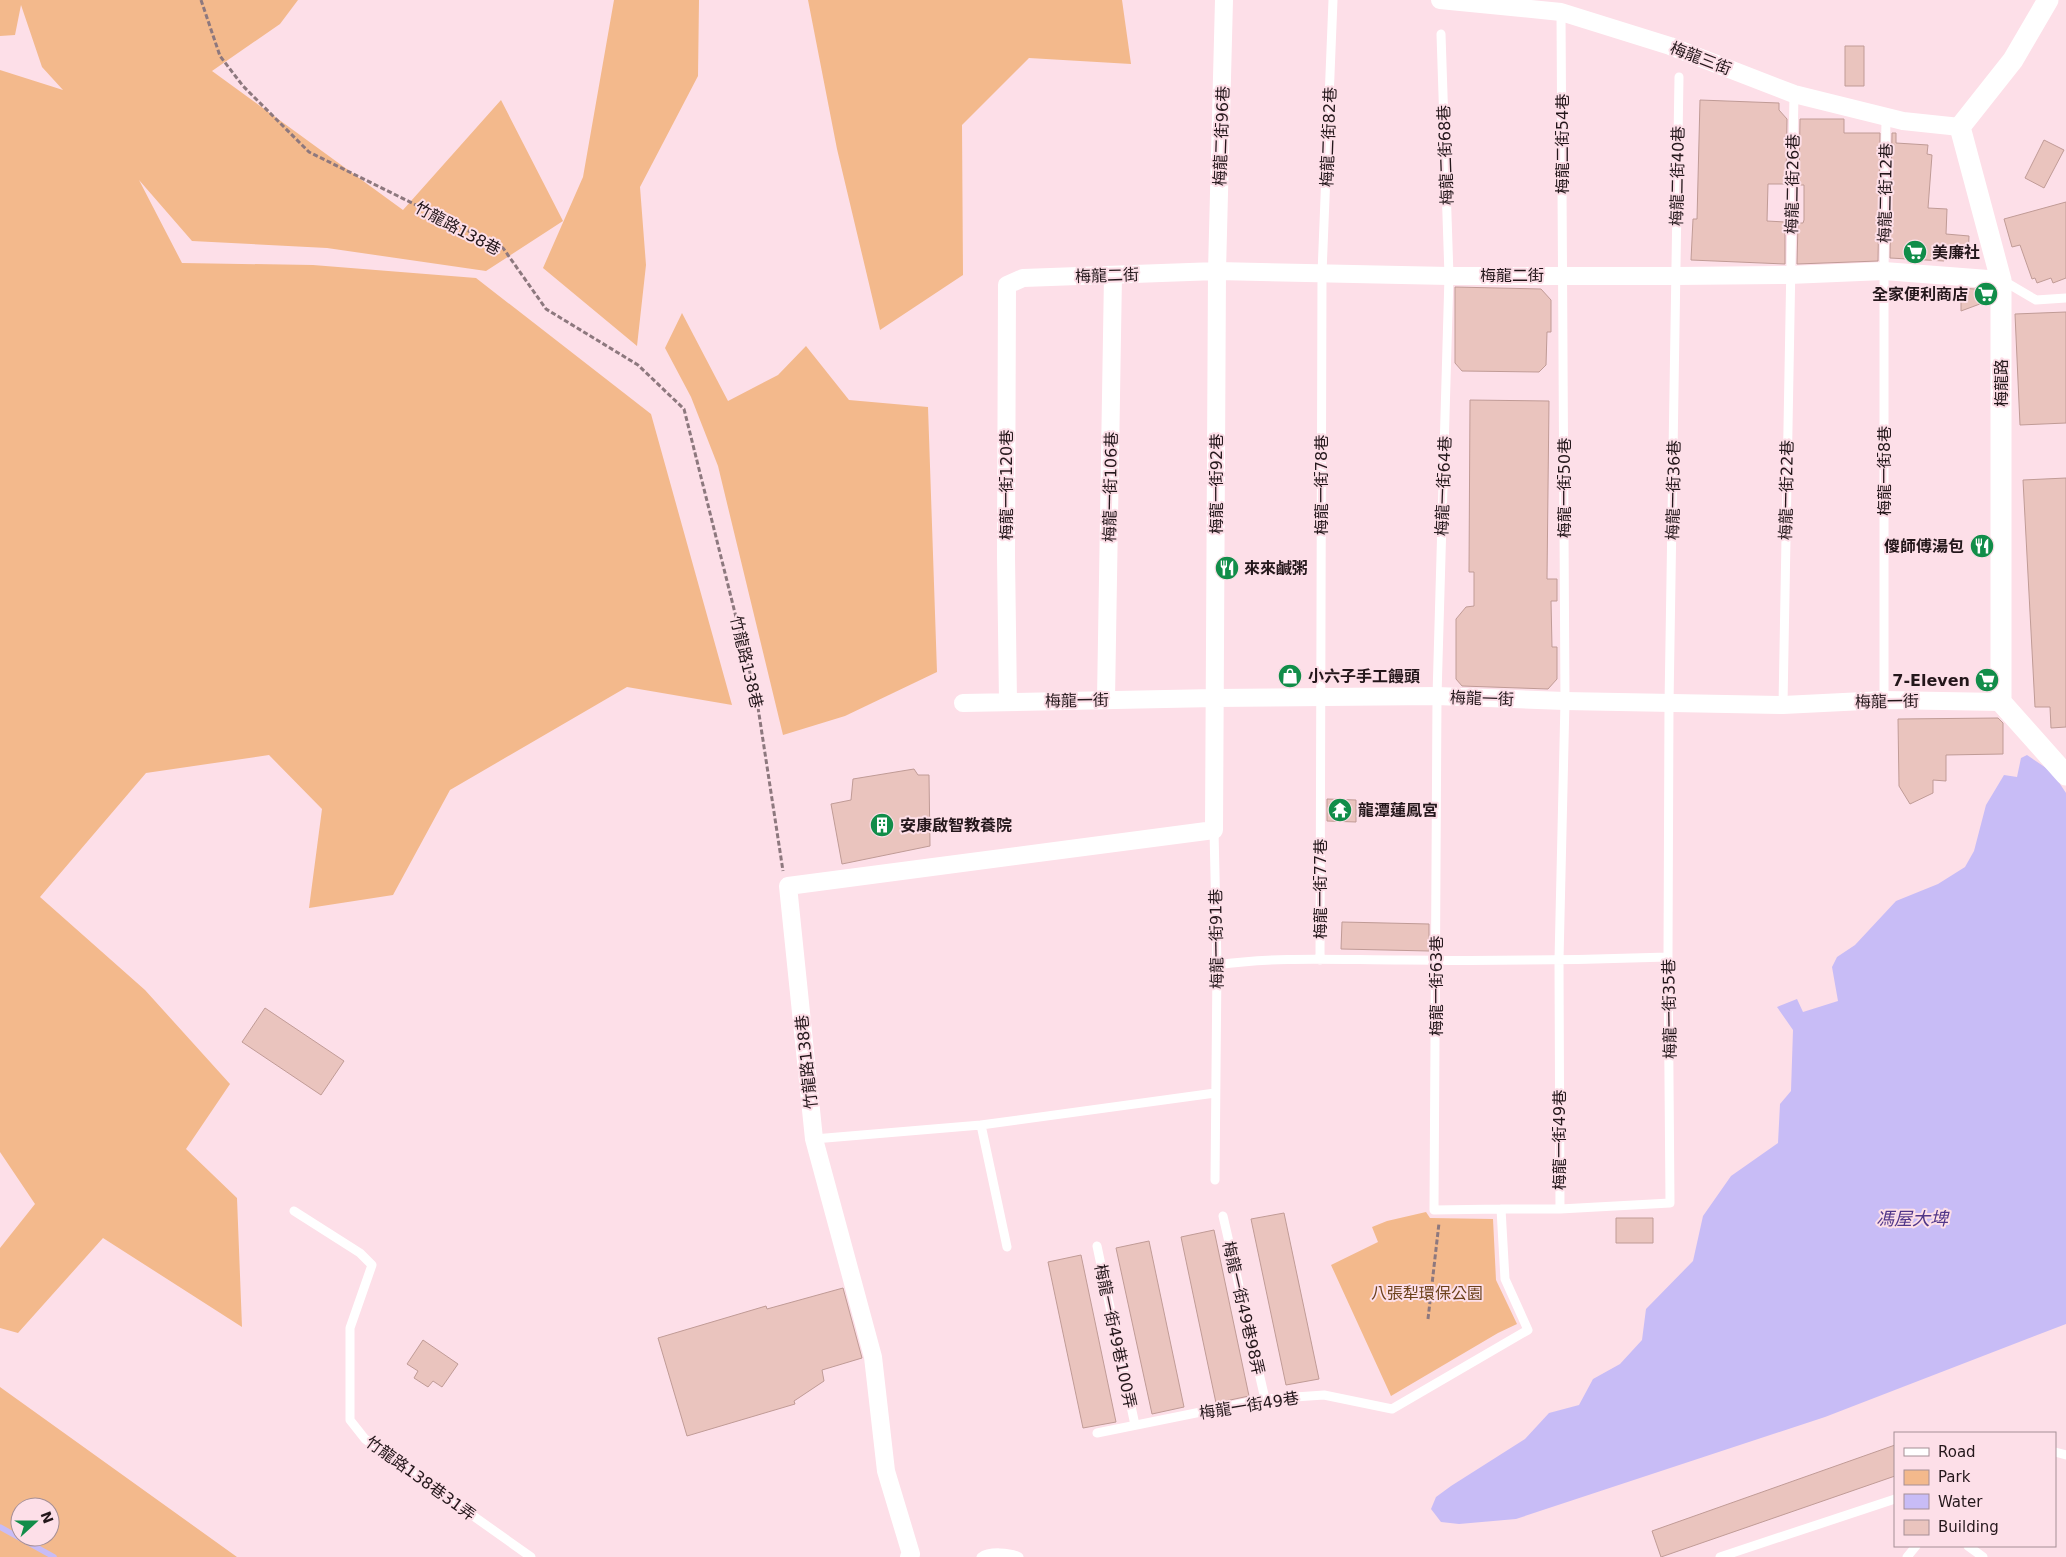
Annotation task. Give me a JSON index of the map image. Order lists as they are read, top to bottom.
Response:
{
  "streets": {
    "street": [
      "梅龍三街",
      "梅龍二街96巷",
      "竹龍路138巷",
      "梅龍二街",
      "梅龍路",
      "梅龍一街92巷",
      "梅龍一街120巷",
      "梅龍一街106巷",
      "梅龍一街",
      "梅龍一街91巷"
    ],
    "lane": [
      "梅龍二街82巷",
      "梅龍二街54巷",
      "梅龍二街68巷",
      "梅龍二街40巷",
      "梅龍二街26巷",
      "梅龍二街12巷",
      "梅龍一街8巷",
      "梅龍一街78巷",
      "梅龍一街64巷",
      "梅龍一街50巷",
      "梅龍一街36巷",
      "梅龍一街22巷",
      "梅龍一街77巷",
      "梅龍一街63巷",
      "梅龍一街35巷",
      "梅龍一街49巷",
      "梅龍一街49巷98弄",
      "梅龍一街49巷100弄",
      "竹龍路138巷31弄"
    ]
  },
  "crossings": [
    ["梅龍三街", "梅龍二街54巷"],
    ["梅龍三街", "梅龍二街26巷"],
    ["梅龍三街", "梅龍二街12巷"],
    ["梅龍三街", "梅龍路"],
    ["梅龍二街96巷", "梅龍二街"],
    ["梅龍二街96巷", "梅龍一街92巷"],
    ["梅龍二街82巷", "梅龍二街"],
    ["梅龍二街82巷", "梅龍一街78巷"],
    ["梅龍二街54巷", "梅龍二街"],
    ["梅龍二街54巷", "梅龍一街50巷"],
    ["梅龍二街68巷", "梅龍二街"],
    ["梅龍二街68巷", "梅龍一街64巷"],
    ["梅龍二街40巷", "梅龍二街"],
    ["梅龍二街40巷", "梅龍一街36巷"],
    ["梅龍二街26巷", "梅龍二街"],
    ["梅龍二街26巷", "梅龍一街22巷"],
    ["梅龍二街12巷", "梅龍二街"],
    ["梅龍二街12巷", "梅龍一街8巷"],
    ["梅龍二街", "梅龍路"],
    ["梅龍二街", "梅龍一街8巷"],
    ["梅龍二街", "梅龍一街92巷"],
    ["梅龍二街", "梅龍一街120巷"],
    ["梅龍二街", "梅龍一街78巷"],
    ["梅龍二街", "梅龍一街64巷"],
    ["梅龍二街", "梅龍一街106巷"],
    ["梅龍二街", "梅龍一街50巷"],
    ["梅龍二街", "梅龍一街36巷"],
    ["梅龍二街", "梅龍一街22巷"],
    ["梅龍路", "梅龍一街"],
    ["梅龍一街8巷", "梅龍一街"],
    ["梅龍一街92巷", "梅龍一街"],
    ["梅龍一街92巷", "梅龍一街91巷"],
    ["梅龍一街120巷", "梅龍一街"],
    ["梅龍一街78巷", "梅龍一街"],
    ["梅龍一街78巷", "梅龍一街77巷"],
    ["梅龍一街64巷", "梅龍一街"],
    ["梅龍一街64巷", "梅龍一街63巷"],
    ["梅龍一街106巷", "梅龍一街"],
    ["梅龍一街50巷", "梅龍一街"],
    ["梅龍一街50巷", "梅龍一街49巷"],
    ["梅龍一街36巷", "梅龍一街"],
    ["梅龍一街36巷", "梅龍一街35巷"],
    ["梅龍一街22巷", "梅龍一街"],
    ["梅龍一街", "梅龍一街77巷"],
    ["梅龍一街", "梅龍一街91巷"],
    ["梅龍一街", "梅龍一街63巷"],
    ["梅龍一街", "梅龍一街35巷"],
    ["梅龍一街", "梅龍一街49巷"],
    ["梅龍一街35巷", "梅龍一街49巷"],
    ["梅龍一街49巷", "梅龍一街49巷98弄"],
    ["梅龍一街49巷", "梅龍一街49巷100弄"]
  ],
  "water": ["馮屋大埤"],
  "parks": ["八張犁環保公園"],
  "places": {
    "supermarket": ["美廉社", "全家便利商店", "7-Eleven"],
    "restaurant": ["傻師傅湯包", "來來鹹粥"],
    "shop": ["小六子手工饅頭"],
    "temple": ["龍潭蓮鳳宮"],
    "building": ["安康啟智教養院"]
  },
  "legend": [
    "Road",
    "Park",
    "Water",
    "Building"
  ],
  "north": "right"
}
